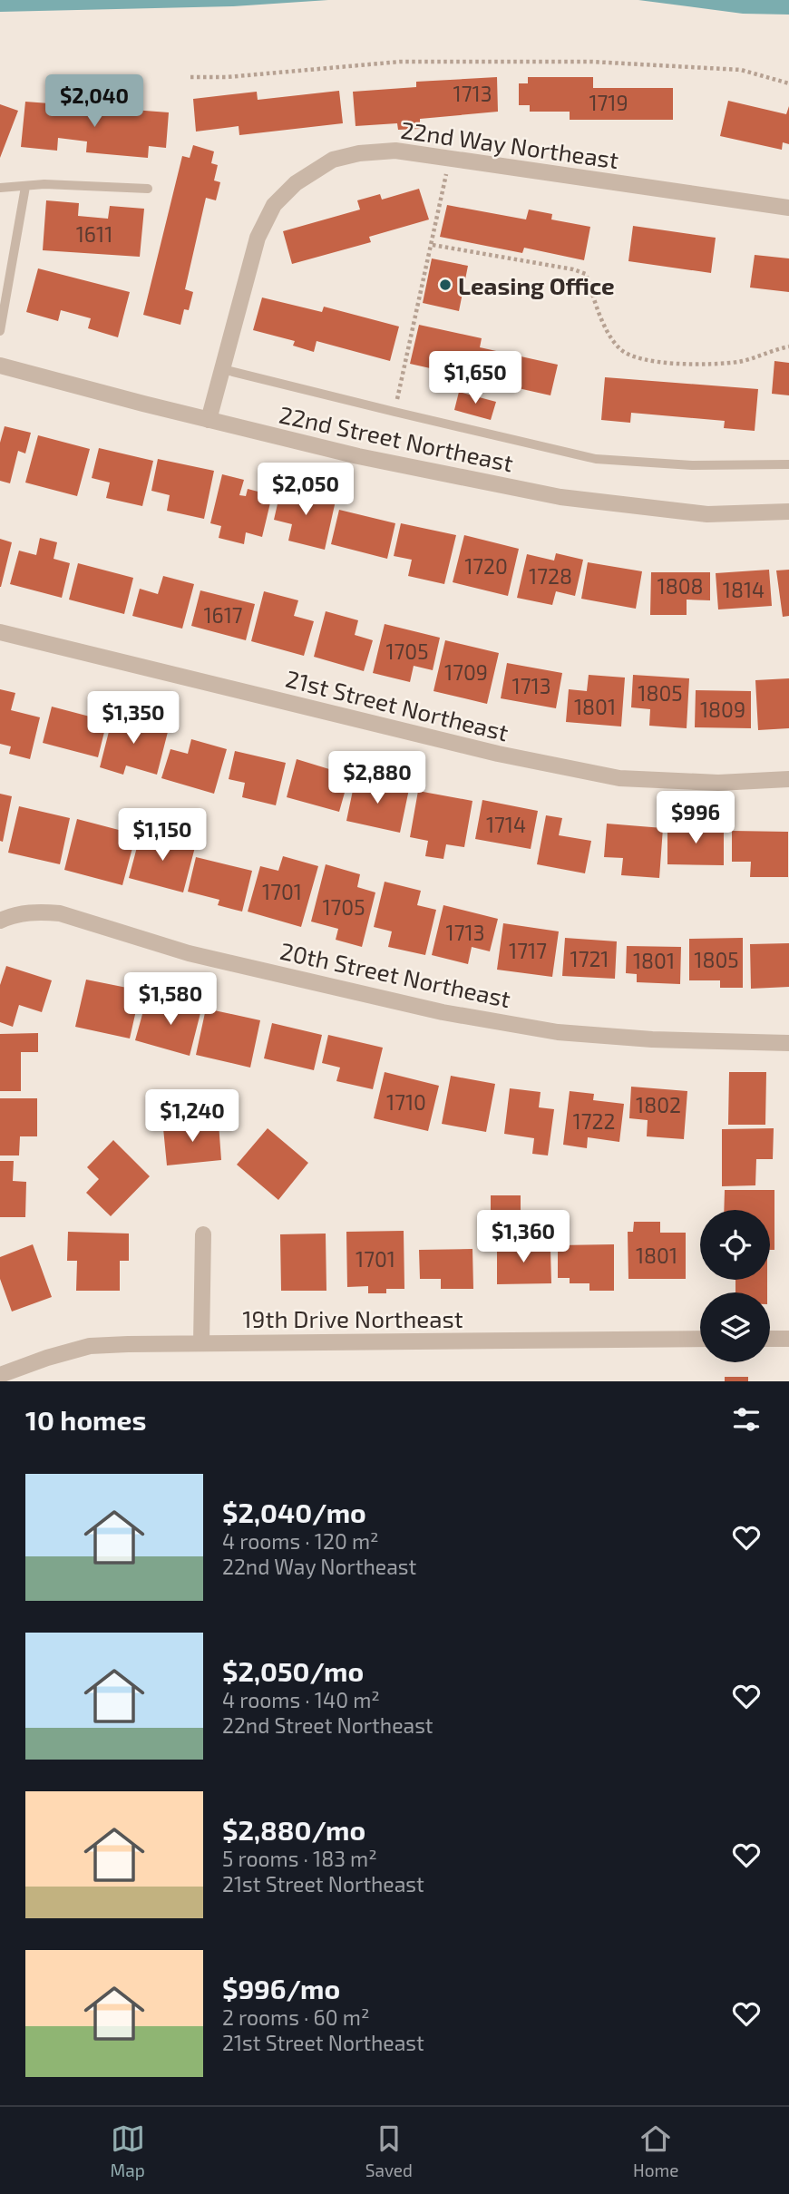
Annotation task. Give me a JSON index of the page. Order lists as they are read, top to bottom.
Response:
{
  "streets": {
    "street": [
      "22nd Way Northeast",
      "22nd Street Northeast",
      "21st Street Northeast",
      "20th Street Northeast",
      "19th Drive Northeast"
    ]
  },
  "crossings": [
    ["22nd Way Northeast", "22nd Street Northeast"]
  ],
  "places": ["Leasing Office"],
  "house_numbers": [
    "1713",
    "1719",
    "1611",
    "1720",
    "1728",
    "1808",
    "1814",
    "1617",
    "1705",
    "1709",
    "1713",
    "1805",
    "1801",
    "1809",
    "1714",
    "1701",
    "1705",
    "1713",
    "1717",
    "1721",
    "1805",
    "1801",
    "1710",
    "1802",
    "1722",
    "1801",
    "1701"
  ],
  "page": {
    "price": [
      "$2,040",
      "$1,650",
      "$2,050",
      "$1,350",
      "$2,880",
      "$996",
      "$1,150",
      "$1,580",
      "$1,240",
      "$1,360"
    ],
    "heading": "10 homes",
    "list": [
      {
        "name": "$2,040/mo",
        "note": "4 rooms · 120 m² · 22nd Way Northeast"
      },
      {
        "name": "$2,050/mo",
        "note": "4 rooms · 140 m² · 22nd Street Northeast"
      },
      {
        "name": "$2,880/mo",
        "note": "5 rooms · 183 m² · 21st Street Northeast"
      },
      {
        "name": "$996/mo",
        "note": "2 rooms · 60 m² · 21st Street Northeast"
      }
    ],
    "tabs": ["Map", "Saved", "Home"]
  }
}
